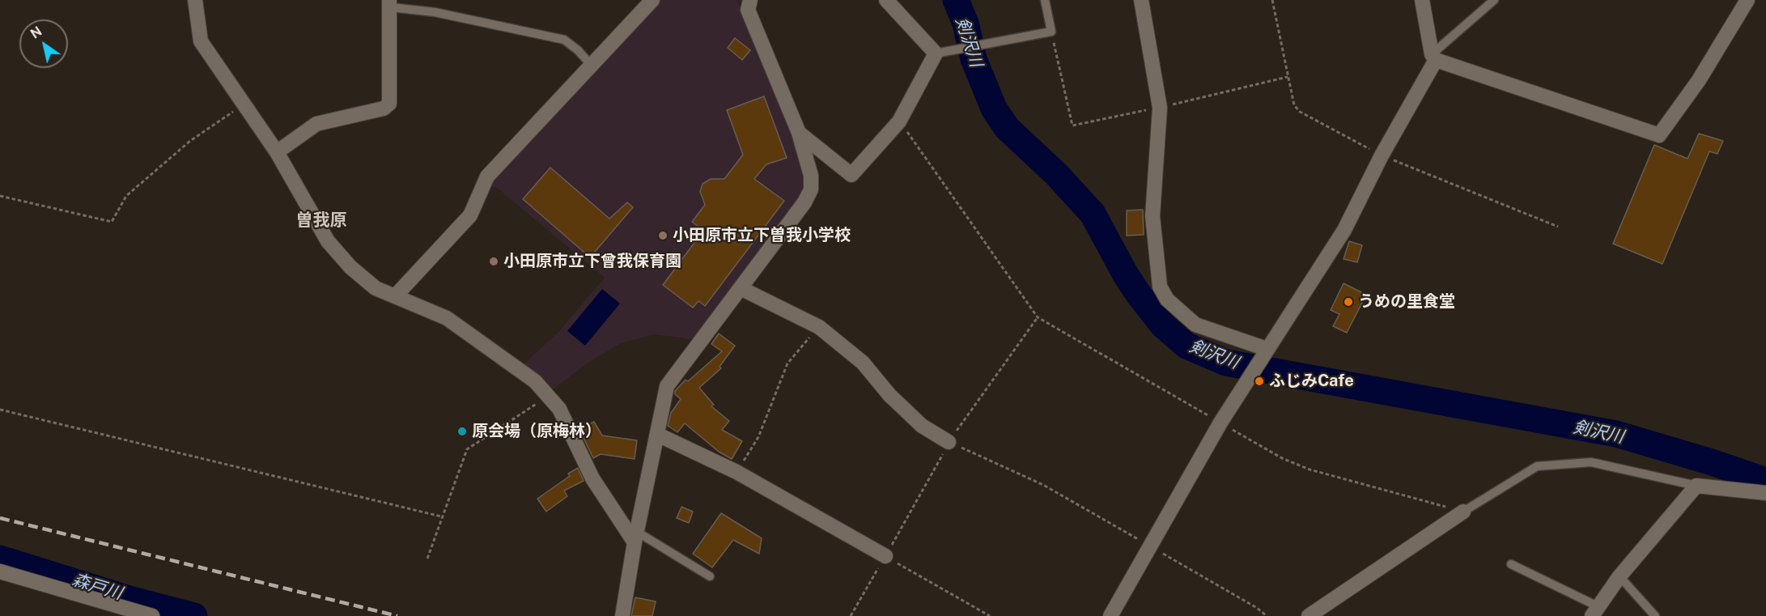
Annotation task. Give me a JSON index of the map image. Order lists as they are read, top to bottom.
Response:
{
  "districts": ["曽我原"],
  "water": ["剣沢川", "森戸川"],
  "places": [
    "小田原市立下曽我小学校",
    "小田原市立下曾我保育園",
    "うめの里食堂",
    "ふじみCafe",
    "原会場（原梅林）"
  ],
  "north": "top left"
}
